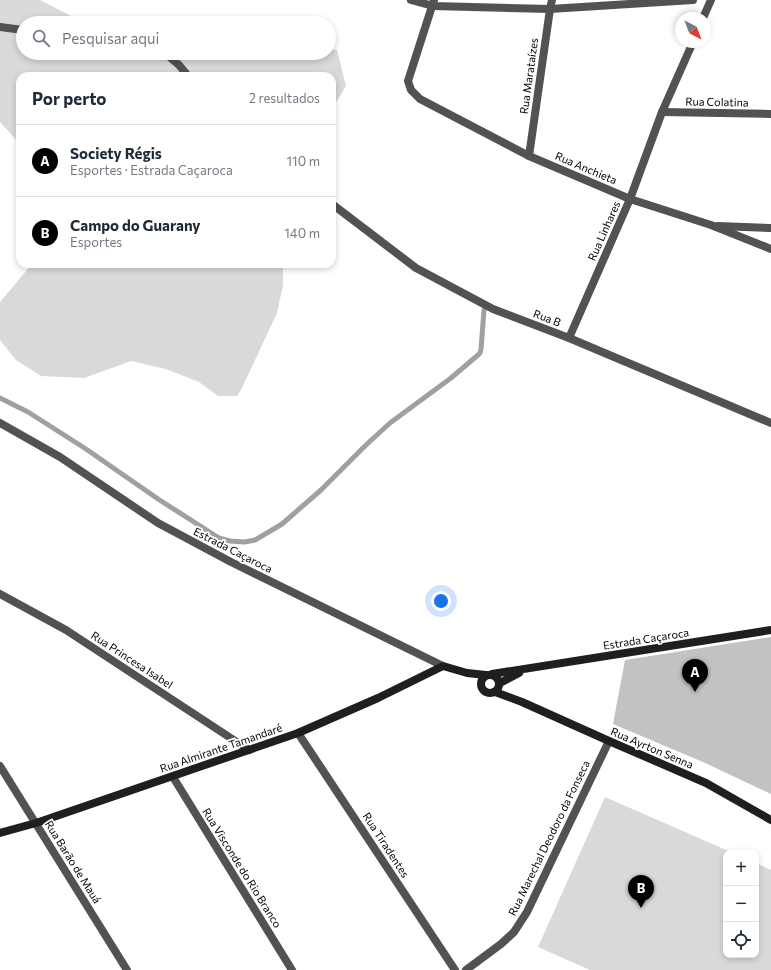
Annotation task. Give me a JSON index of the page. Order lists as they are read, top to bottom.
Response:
{
  "streets": {
    "main road": ["Estrada Caçaroca", "Rua Almirante Tamandaré", "Rua Ayrton Senna"],
    "street": [
      "Rua Marataízes",
      "Rua Colatina",
      "Rua Anchieta",
      "Rua Linhares",
      "Rua B",
      "Rua Princesa Isabel",
      "Rua Marechal Deodoro da Fonseca",
      "Rua Tiradentes",
      "Rua Barão de Mauá",
      "Rua Visconde do Rio Branco"
    ]
  },
  "crossings": [
    ["Rua Marataízes", "Rua Anchieta"],
    ["Rua Colatina", "Rua Linhares"],
    ["Rua Anchieta", "Rua Linhares"],
    ["Rua Linhares", "Rua B"],
    ["Estrada Caçaroca", "Rua Almirante Tamandaré"],
    ["Estrada Caçaroca", "Rua Ayrton Senna"],
    ["Rua Princesa Isabel", "Rua Almirante Tamandaré"],
    ["Rua Almirante Tamandaré", "Rua Tiradentes"],
    ["Rua Almirante Tamandaré", "Rua Barão de Mauá"],
    ["Rua Almirante Tamandaré", "Rua Visconde do Rio Branco"],
    ["Rua Ayrton Senna", "Rua Marechal Deodoro da Fonseca"]
  ],
  "north": "bottom right",
  "page": {
    "search": "Pesquisar aqui",
    "heading": ["Por perto", "2 resultados"],
    "list": [
      {
        "mark": "A",
        "name": "Society Régis",
        "note": "Esportes · Estrada Caçaroca",
        "value": "110 m"
      },
      {
        "mark": "B",
        "name": "Campo do Guarany",
        "note": "Esportes",
        "value": "140 m"
      }
    ],
    "pins": ["A", "B"],
    "map_buttons": ["+", "−"]
  }
}
